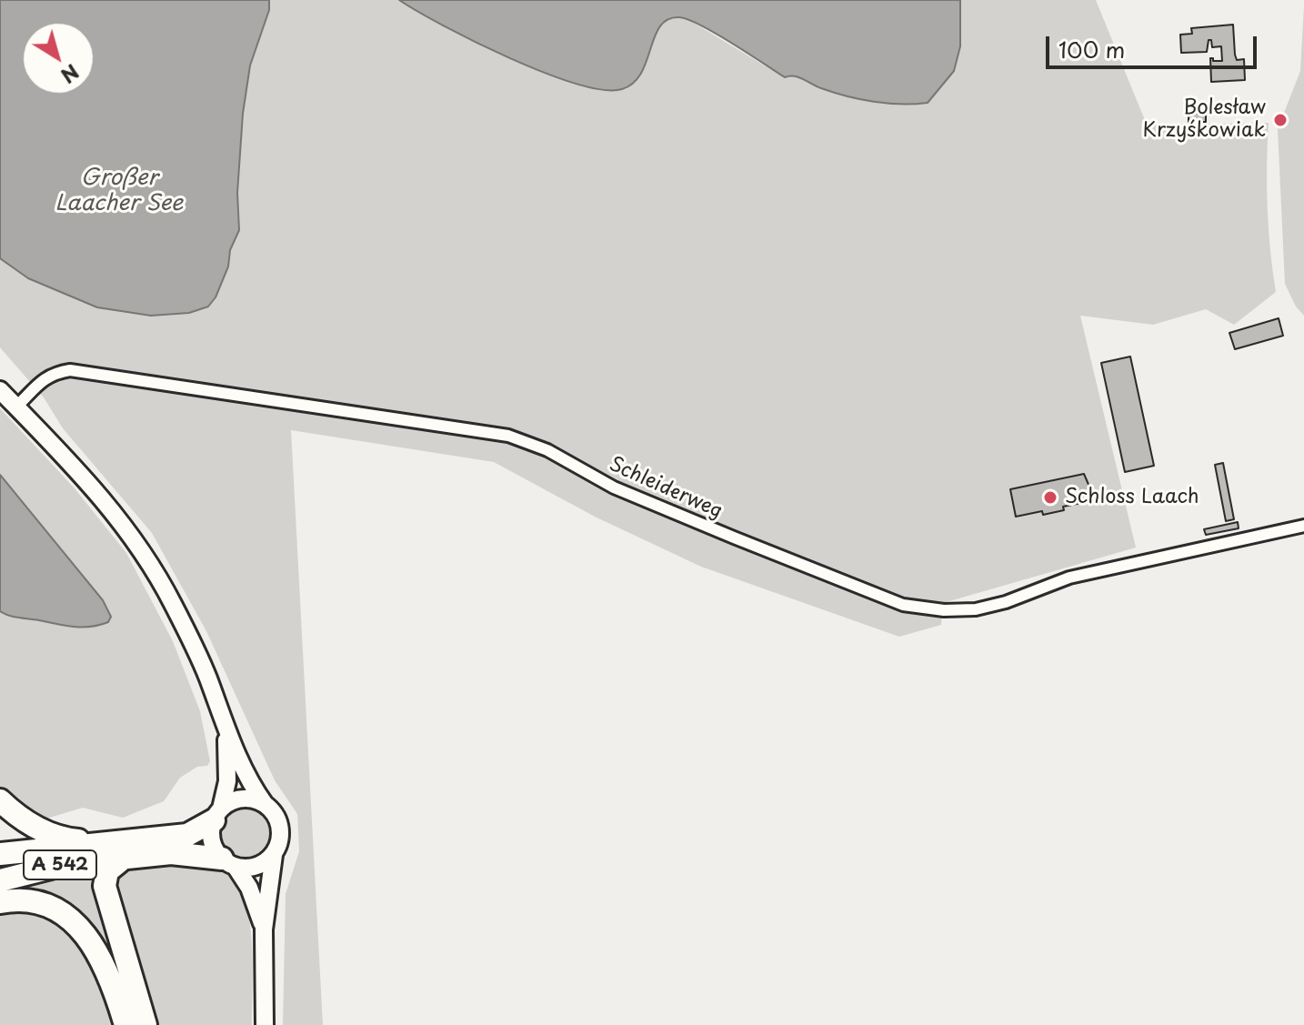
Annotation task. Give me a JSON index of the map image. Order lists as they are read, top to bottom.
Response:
{
  "streets": {
    "highway": ["A 542"],
    "street": ["Schleiderweg"]
  },
  "water": ["Großer Laacher See"],
  "places": ["Bolesław Krzyśkowiak", "Schloss Laach"],
  "scale_bar": "100 m",
  "north": "bottom right"
}
